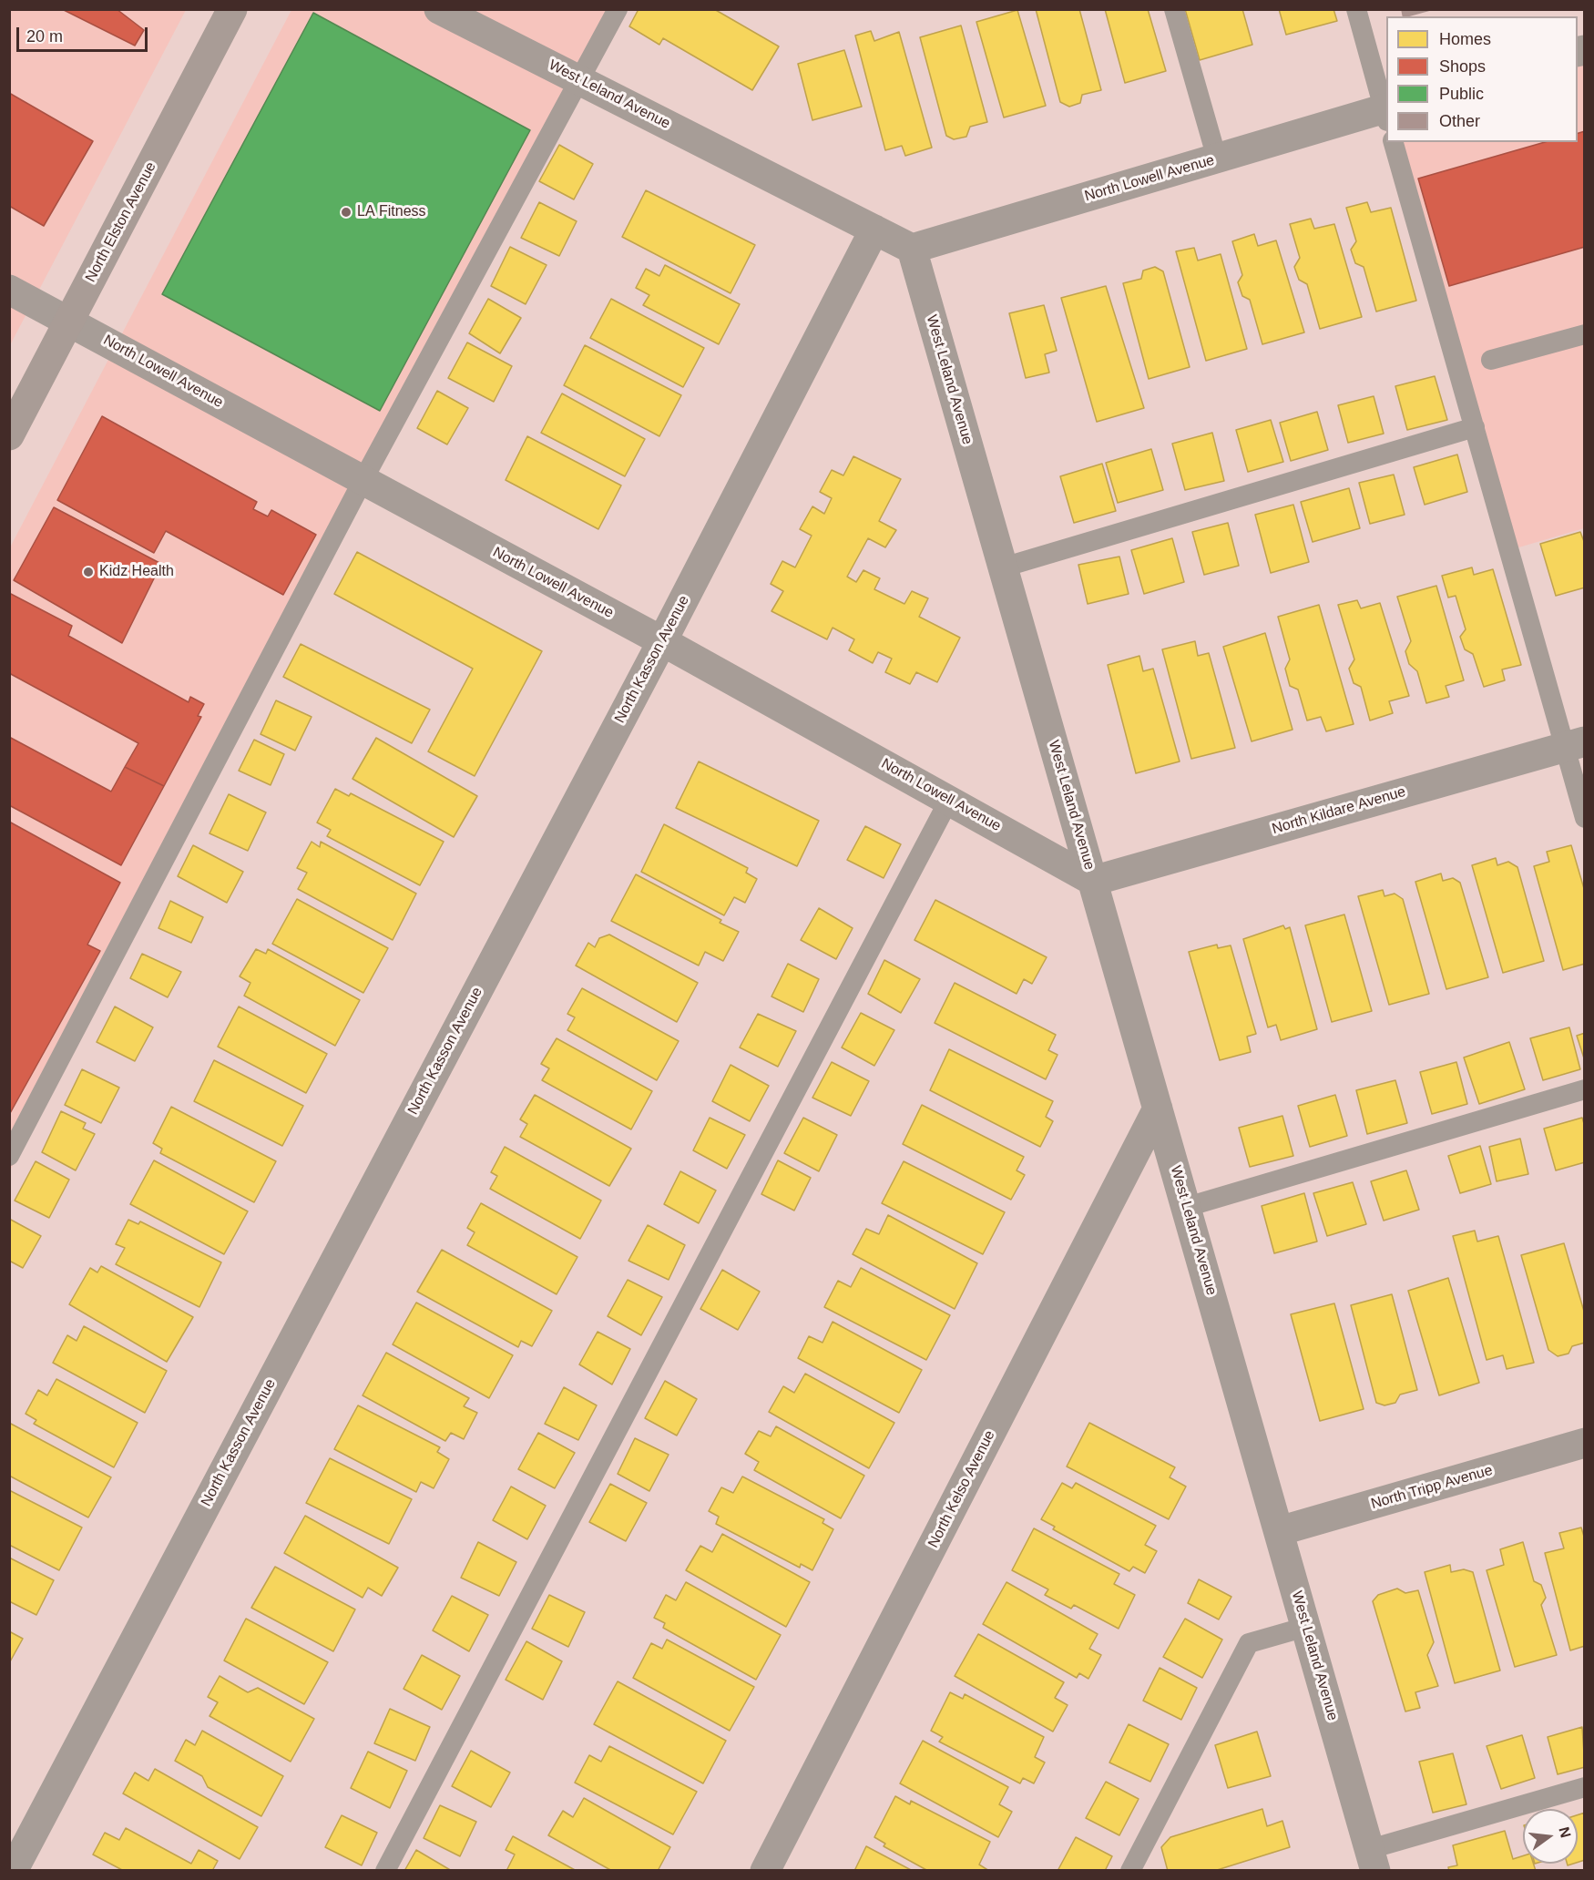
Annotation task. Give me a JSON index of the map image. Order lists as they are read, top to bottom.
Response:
{
  "streets": {
    "main road": ["North Elston Avenue"],
    "street": [
      "West Leland Avenue",
      "North Lowell Avenue",
      "North Kasson Avenue",
      "North Kildare Avenue",
      "North Tripp Avenue",
      "North Kelso Avenue"
    ]
  },
  "crossings": [
    ["West Leland Avenue", "North Lowell Avenue"],
    ["West Leland Avenue", "North Kasson Avenue"],
    ["West Leland Avenue", "North Kildare Avenue"],
    ["West Leland Avenue", "North Tripp Avenue"],
    ["West Leland Avenue", "North Kelso Avenue"],
    ["North Lowell Avenue", "North Elston Avenue"],
    ["North Lowell Avenue", "North Kasson Avenue"],
    ["North Lowell Avenue", "North Kildare Avenue"]
  ],
  "places": ["LA Fitness", "Kidz Health"],
  "legend": [
    "Homes",
    "Shops",
    "Public",
    "Other"
  ],
  "scale_bar": "20 m",
  "north": "right"
}
